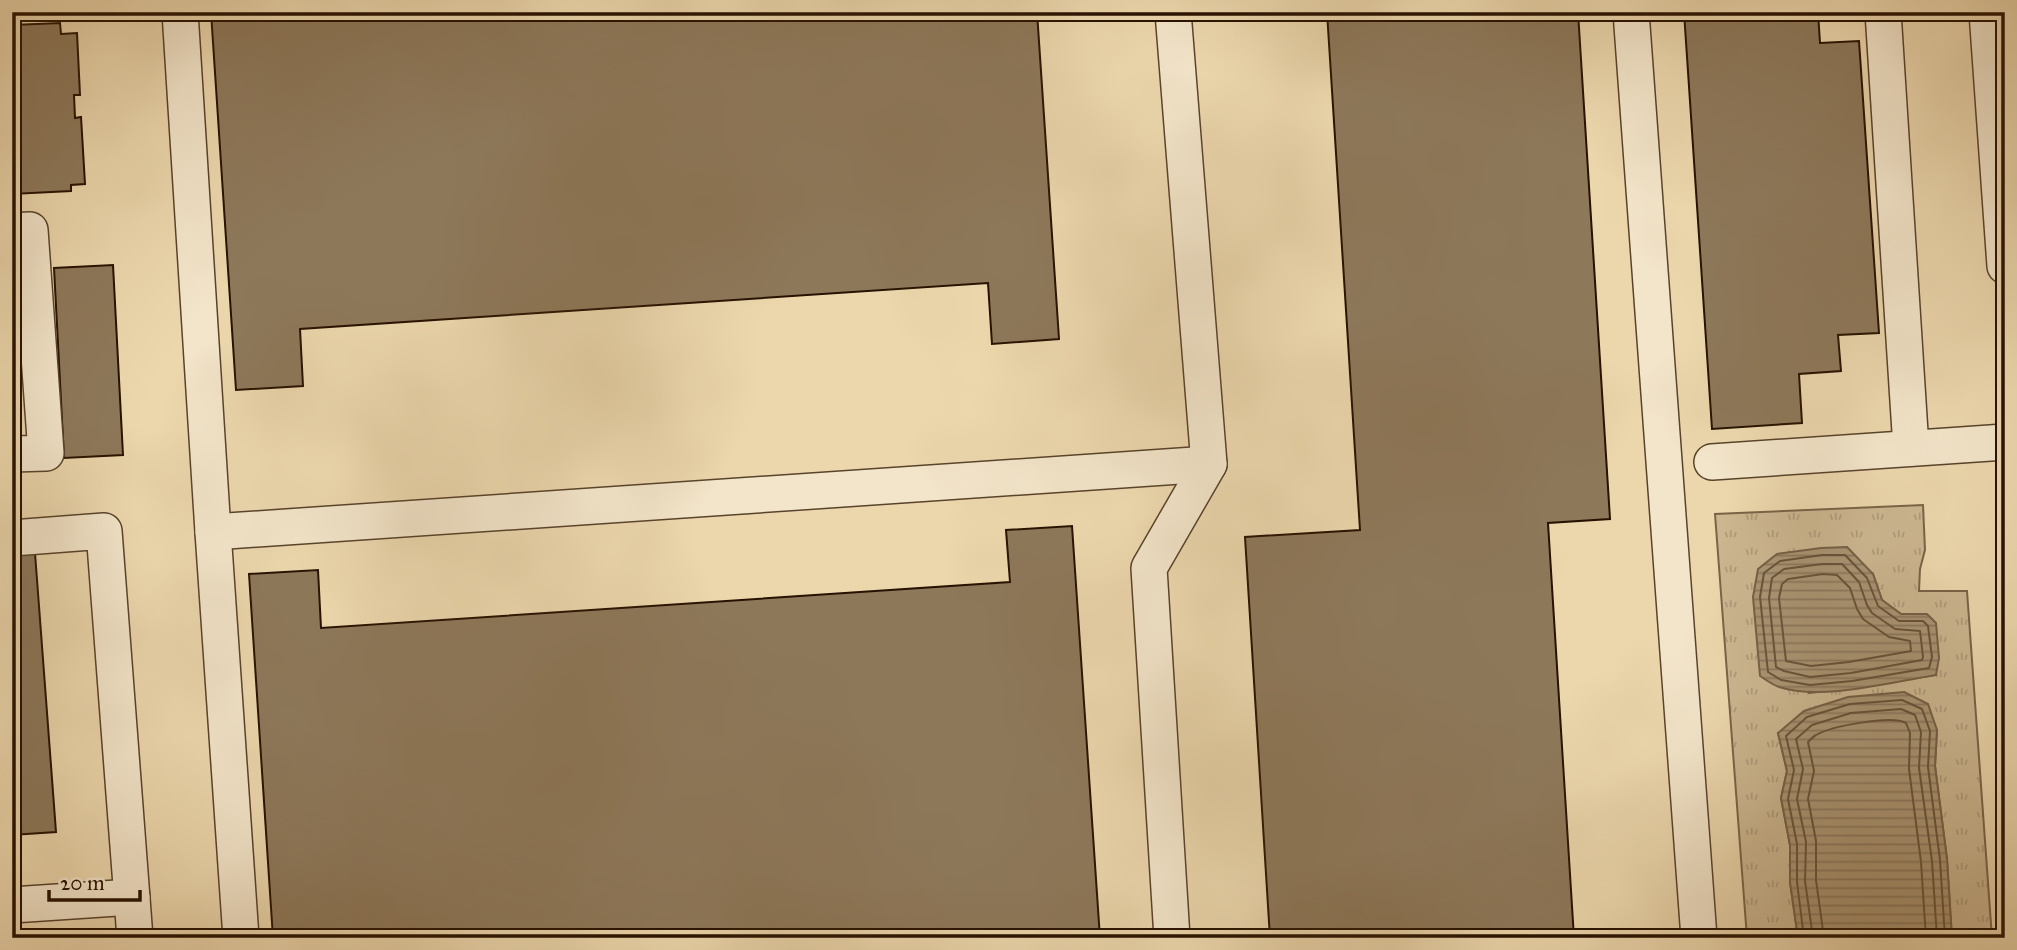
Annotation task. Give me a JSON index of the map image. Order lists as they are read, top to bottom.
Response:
{
  "scale_bar": "20 m"
}
